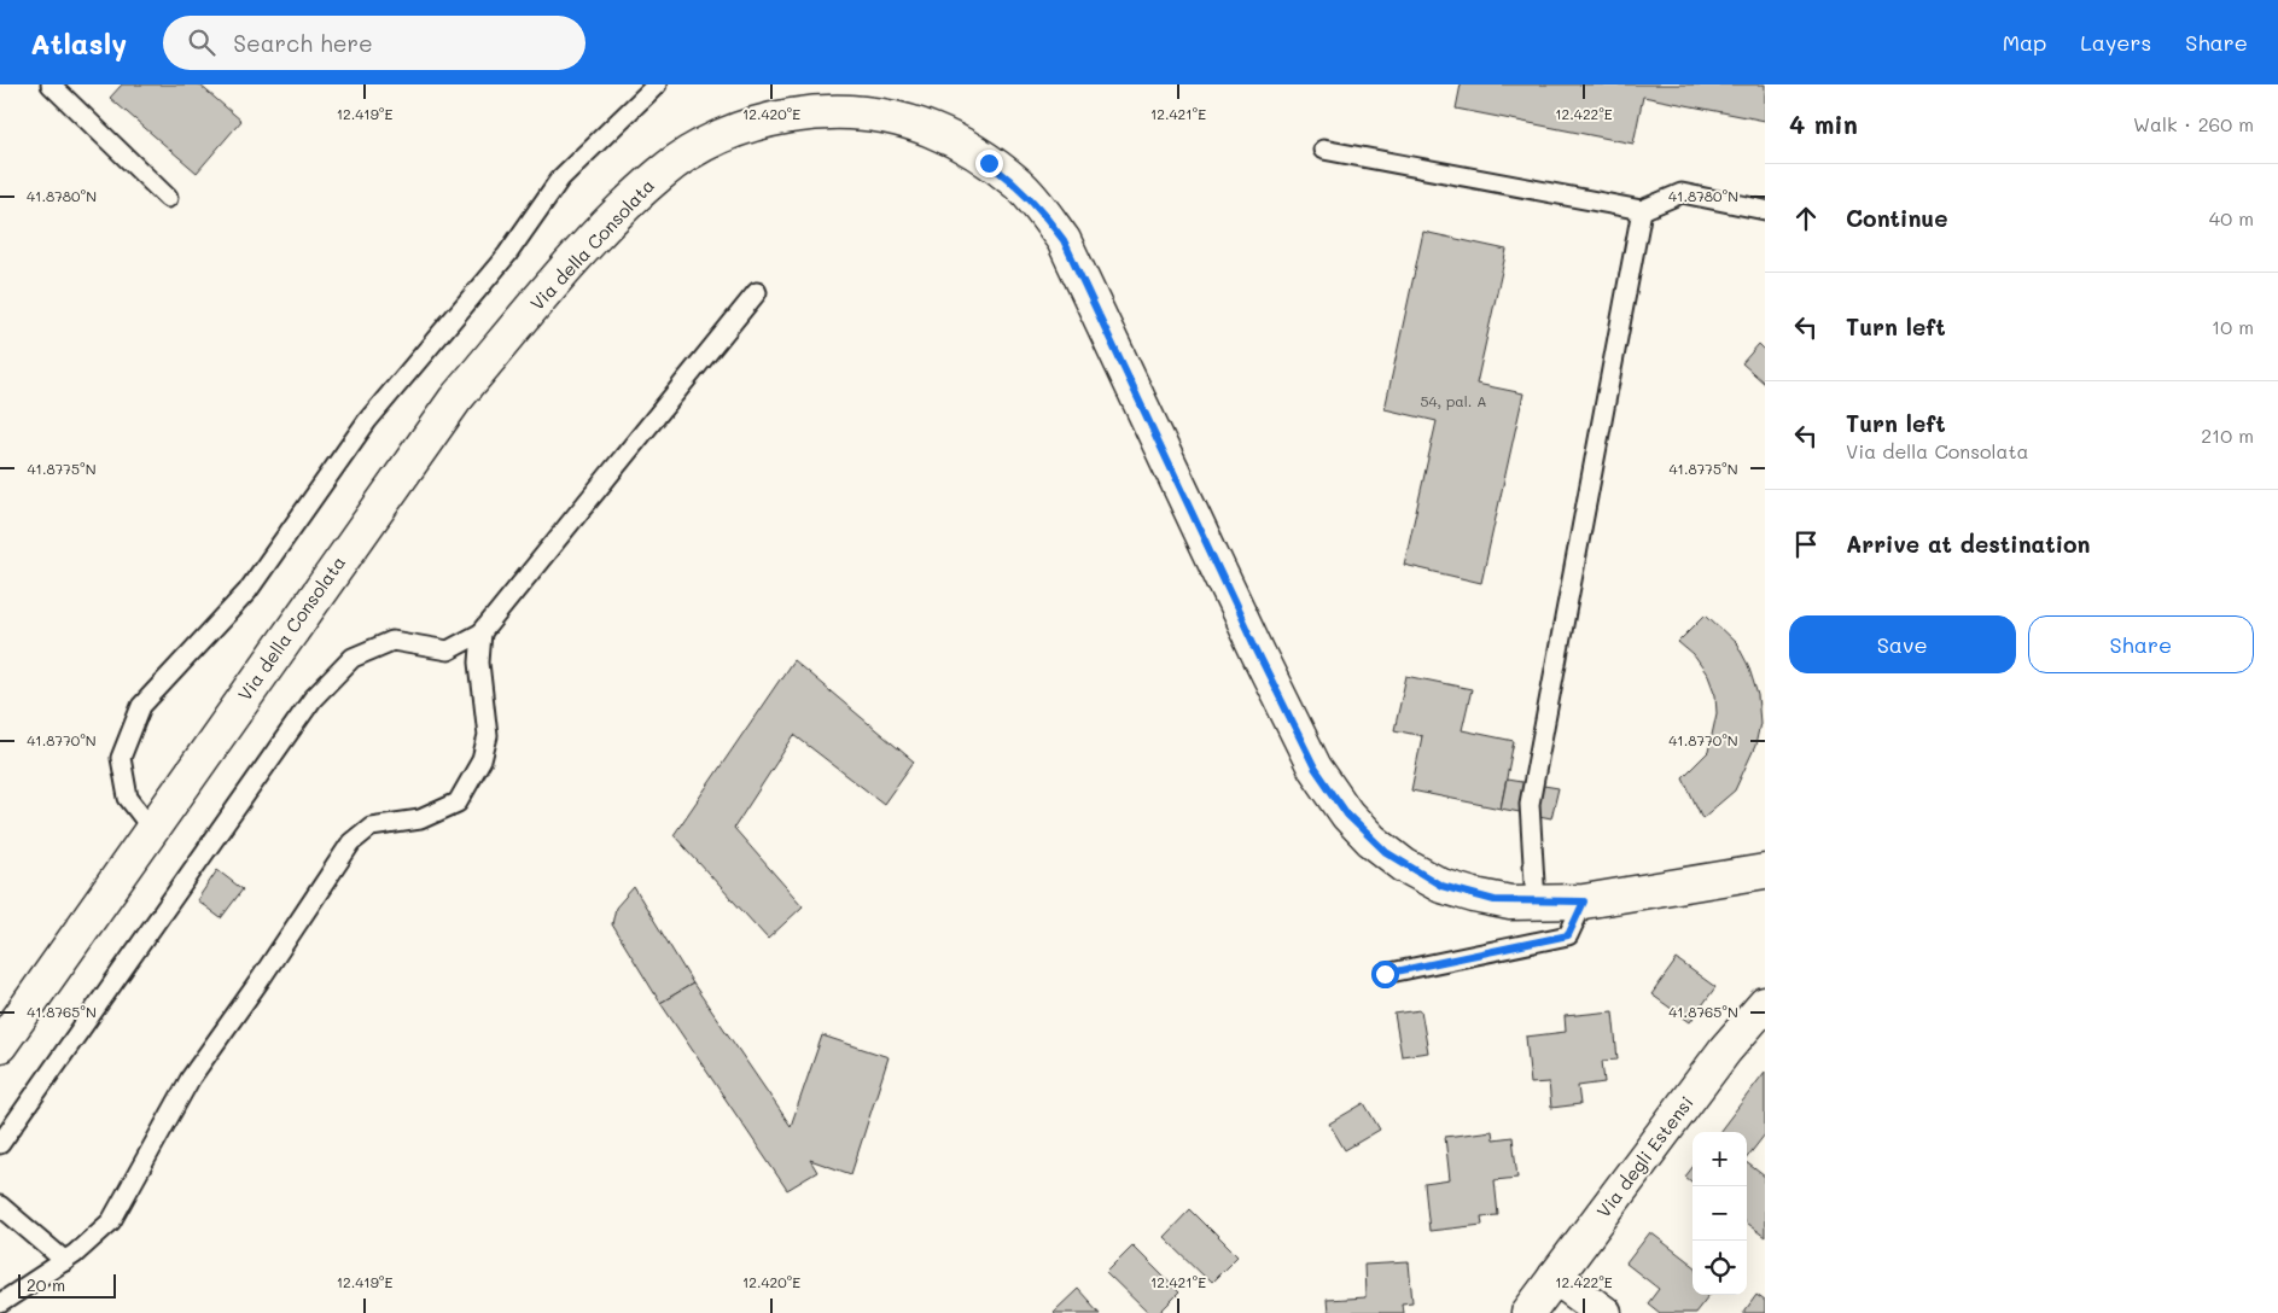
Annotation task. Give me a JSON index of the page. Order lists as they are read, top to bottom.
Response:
{
  "streets": {
    "main road": ["Via della Consolata", "Via degli Estensi"]
  },
  "house_numbers": ["54, pal. A"],
  "scale_bar": "20 m",
  "page": {
    "header": "Atlasly",
    "search": "Search here",
    "nav": ["Map", "Layers", "Share"],
    "heading": ["4 min", "Walk · 260 m"],
    "list": [
      ["Continue", "40 m"],
      ["Turn left", "10 m"],
      ["Turn left", "Via della Consolata", "210 m"],
      "Arrive at destination"
    ],
    "buttons": ["Save", "Share"],
    "map_buttons": ["+", "−"],
    "scale": "20 m"
  },
  "coordinates": [
    "12.419°E",
    "12.420°E",
    "12.421°E",
    "12.422°E",
    "41.8780°N",
    "41.8775°N",
    "41.8770°N",
    "41.8765°N"
  ]
}
